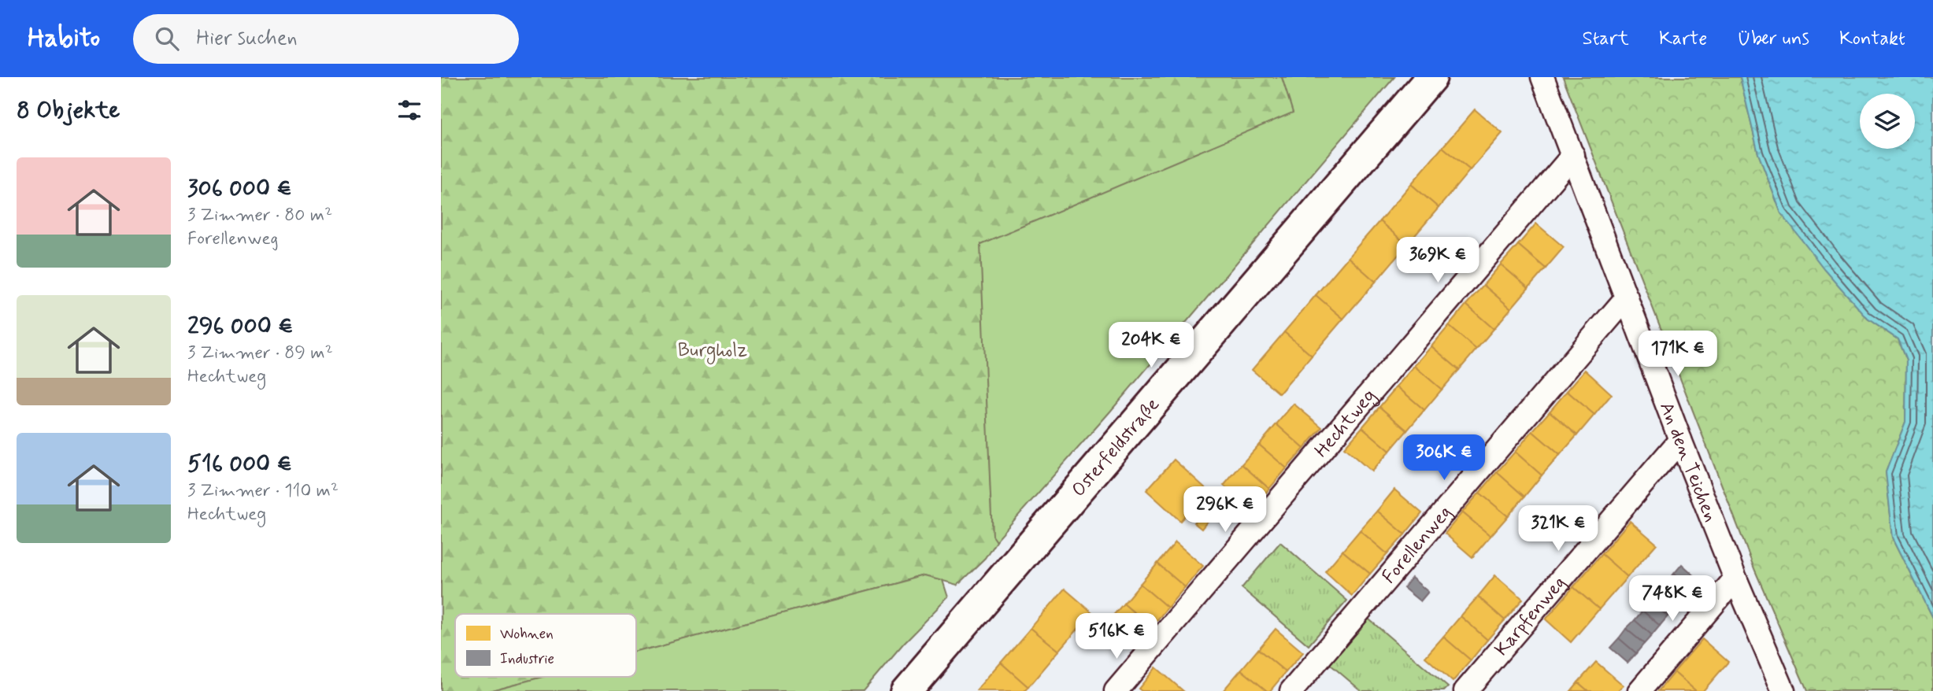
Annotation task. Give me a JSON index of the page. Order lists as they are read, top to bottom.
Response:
{
  "streets": {
    "street": [
      "Hechtweg",
      "Osterfeldstraße",
      "An den Teichen",
      "Forellenweg",
      "Karpfenweg"
    ]
  },
  "crossings": [
    ["Hechtweg", "An den Teichen"],
    ["An den Teichen", "Forellenweg"],
    ["An den Teichen", "Karpfenweg"]
  ],
  "parks": ["Burgholz"],
  "legend": ["Wohnen", "Industrie"],
  "page": {
    "header": "Habito",
    "search": "Hier suchen",
    "nav": [
      "Start",
      "Karte",
      "Über uns",
      "Kontakt"
    ],
    "heading": "8 Objekte",
    "list": [
      {
        "name": "306 000 €",
        "note": "3 Zimmer · 80 m² · Forellenweg"
      },
      {
        "name": "296 000 €",
        "note": "3 Zimmer · 89 m² · Hechtweg"
      },
      {
        "name": "516 000 €",
        "note": "3 Zimmer · 110 m² · Hechtweg"
      }
    ],
    "price": [
      "369K €",
      "204K €",
      "171K €",
      "306K €",
      "296K €",
      "321K €",
      "748K €",
      "516K €"
    ]
  }
}
